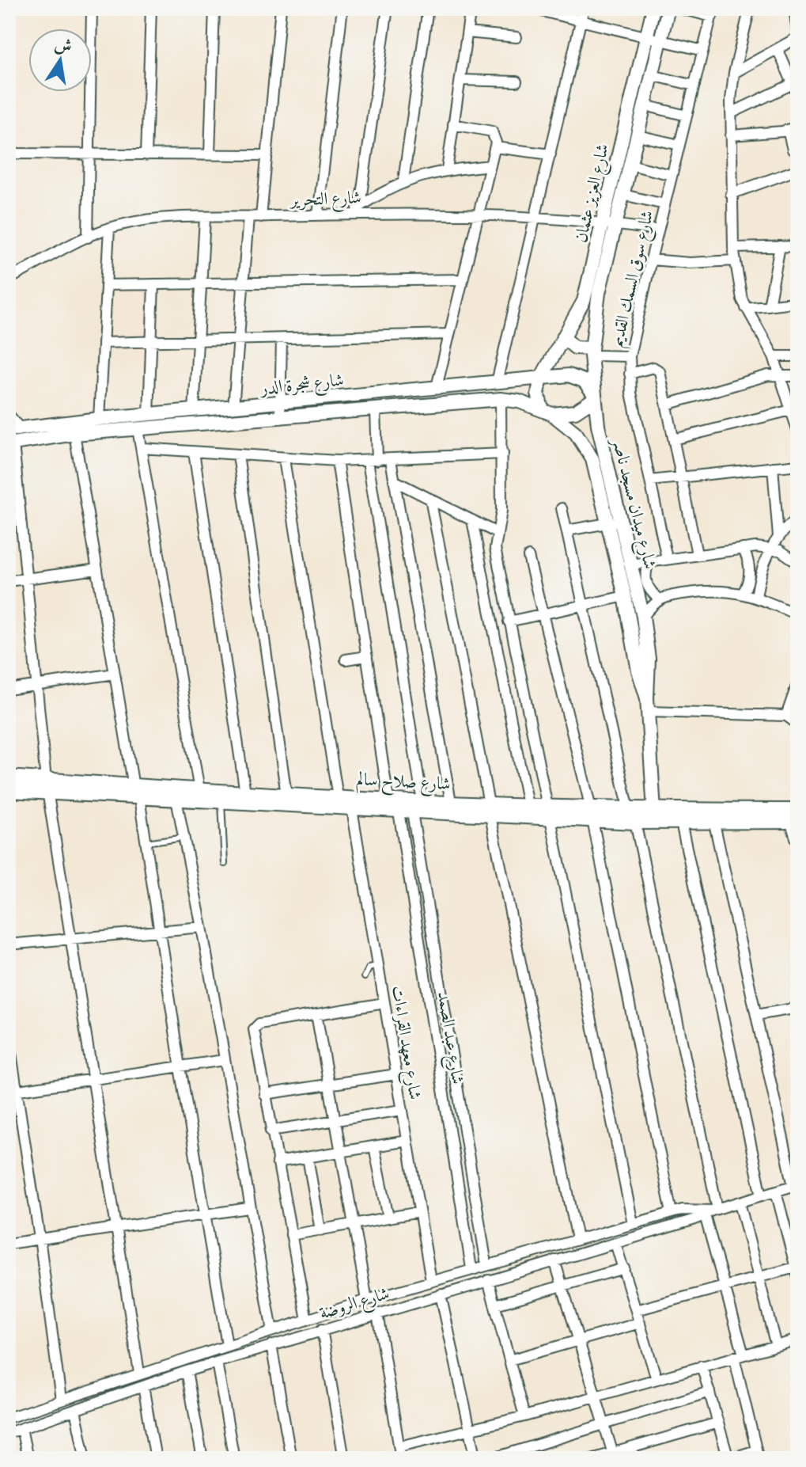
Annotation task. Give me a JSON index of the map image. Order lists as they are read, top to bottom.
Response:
{
  "streets": {
    "main road": ["شارع صلاح سالم"],
    "street": [
      "شارع العزيز عثمان",
      "شارع التحرير",
      "شارع سوق السمك القديم",
      "شارع شجرة الدر",
      "شارع ميدان مسجد ناصر",
      "شارع عبد الصمد",
      "شارع معهد القراءات",
      "شارع الروضة"
    ]
  },
  "crossings": [
    ["شارع العزيز عثمان", "شارع التحرير"],
    ["شارع العزيز عثمان", "شارع شجرة الدر"],
    ["شارع العزيز عثمان", "شارع ميدان مسجد ناصر"],
    ["شارع التحرير", "شارع سوق السمك القديم"],
    ["شارع شجرة الدر", "شارع ميدان مسجد ناصر"],
    ["شارع ميدان مسجد ناصر", "شارع صلاح سالم"],
    ["شارع صلاح سالم", "شارع عبد الصمد"],
    ["شارع صلاح سالم", "شارع معهد القراءات"],
    ["شارع عبد الصمد", "شارع الروضة"],
    ["شارع معهد القراءات", "شارع الروضة"]
  ],
  "north": "top"
}
